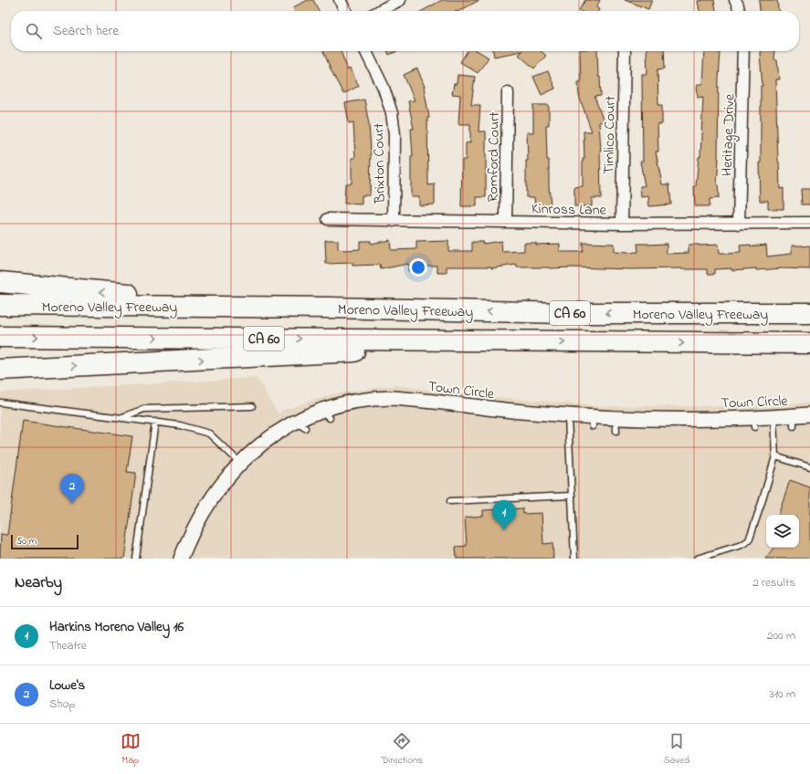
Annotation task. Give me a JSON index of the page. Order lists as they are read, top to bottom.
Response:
{
  "streets": {
    "highway": ["Moreno Valley Freeway", "CA 60"],
    "street": [
      "Timlico Court",
      "Heritage Drive",
      "Romford Court",
      "Brixton Court",
      "Kinross Lane",
      "Town Circle"
    ]
  },
  "crossings": [
    ["Timlico Court", "Kinross Lane"],
    ["Heritage Drive", "Kinross Lane"],
    ["Romford Court", "Kinross Lane"],
    ["Brixton Court", "Kinross Lane"]
  ],
  "scale_bar": "50 m",
  "page": {
    "search": "Search here",
    "pins": ["2", "1"],
    "scale": "50 m",
    "heading": ["Nearby", "2 results"],
    "list": [
      {
        "mark": "1",
        "name": "Harkins Moreno Valley 16",
        "note": "Theatre",
        "value": "200 m"
      },
      {
        "mark": "2",
        "name": "Lowe's",
        "note": "Shop",
        "value": "310 m"
      }
    ],
    "nav": ["Map", "Directions", "Saved"]
  }
}
